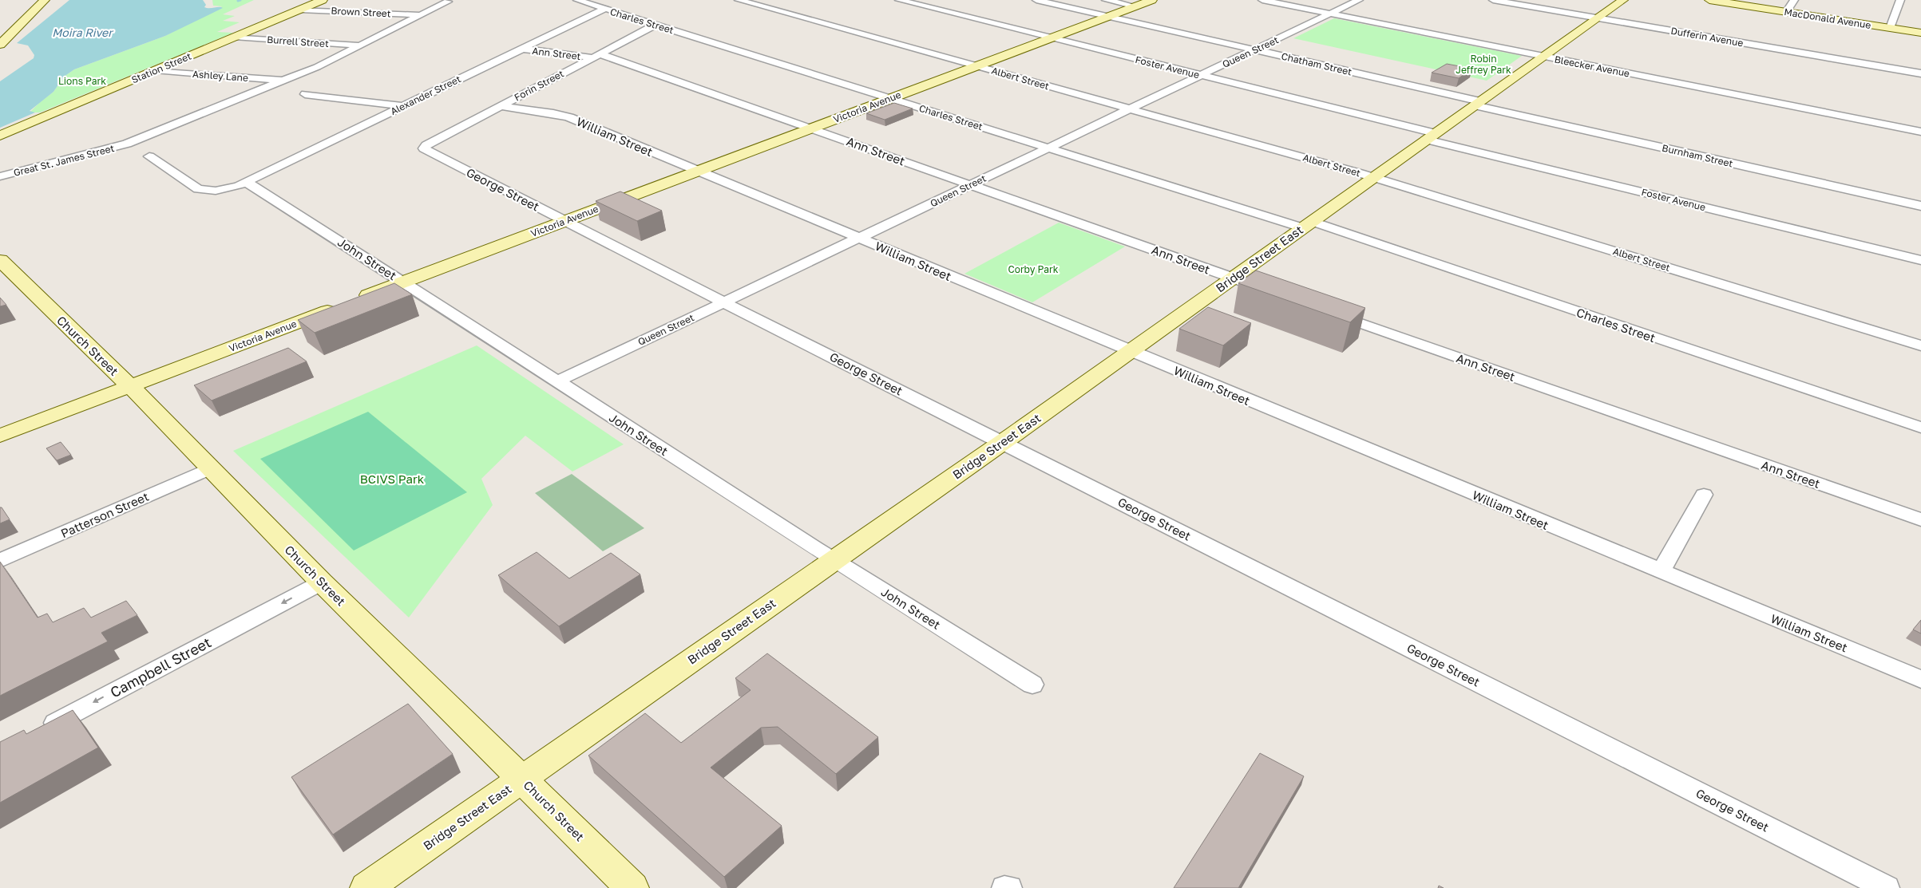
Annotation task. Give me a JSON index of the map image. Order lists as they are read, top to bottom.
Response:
{
  "streets": {
    "street": [
      "Brown Street",
      "MacDonald Avenue",
      "Charles Street",
      "Dufferin Avenue",
      "Burrell Street",
      "Queen Street",
      "Ann Street",
      "Chatham Street",
      "Bleecker Avenue",
      "Foster Avenue",
      "Station Street",
      "Ashley Lane",
      "Albert Street",
      "Forin Street",
      "Alexander Street",
      "Victoria Avenue",
      "William Street",
      "Burnham Street",
      "Great St. James Street",
      "George Street",
      "John Street",
      "Bridge Street East",
      "Church Street",
      "Patterson Street",
      "Campbell Street"
    ]
  },
  "crossings": [
    ["Brown Street", "Station Street"],
    ["Brown Street", "Great St. James Street"],
    ["Charles Street", "Queen Street"],
    ["Charles Street", "Forin Street"],
    ["Charles Street", "Alexander Street"],
    ["Charles Street", "Victoria Avenue"],
    ["Charles Street", "Bridge Street East"],
    ["Dufferin Avenue", "Bridge Street East"],
    ["Burrell Street", "Station Street"],
    ["Burrell Street", "Great St. James Street"],
    ["Queen Street", "Ann Street"],
    ["Queen Street", "Chatham Street"],
    ["Queen Street", "Bleecker Avenue"],
    ["Queen Street", "Foster Avenue"],
    ["Queen Street", "Albert Street"],
    ["Queen Street", "William Street"],
    ["Queen Street", "George Street"],
    ["Queen Street", "John Street"],
    ["Ann Street", "Forin Street"],
    ["Ann Street", "Alexander Street"],
    ["Ann Street", "Victoria Avenue"],
    ["Ann Street", "Bridge Street East"],
    ["Chatham Street", "Victoria Avenue"],
    ["Chatham Street", "Burnham Street"],
    ["Chatham Street", "Bridge Street East"],
    ["Bleecker Avenue", "Bridge Street East"],
    ["Foster Avenue", "Victoria Avenue"],
    ["Foster Avenue", "Bridge Street East"],
    ["Station Street", "Ashley Lane"],
    ["Ashley Lane", "Great St. James Street"],
    ["Albert Street", "Victoria Avenue"],
    ["Albert Street", "Bridge Street East"],
    ["Forin Street", "William Street"],
    ["Forin Street", "George Street"],
    ["Alexander Street", "John Street"],
    ["Victoria Avenue", "William Street"],
    ["Victoria Avenue", "George Street"],
    ["Victoria Avenue", "John Street"],
    ["Victoria Avenue", "Church Street"],
    ["William Street", "Bridge Street East"],
    ["Burnham Street", "Bridge Street East"],
    ["George Street", "Bridge Street East"],
    ["John Street", "Bridge Street East"],
    ["Bridge Street East", "Church Street"],
    ["Church Street", "Patterson Street"],
    ["Church Street", "Campbell Street"]
  ],
  "one_way": ["Campbell Street"],
  "water": ["Moira River"],
  "parks": [
    "Robin Jeffrey Park",
    "Lions Park",
    "Corby Park",
    "BCIVS Park"
  ]
}
